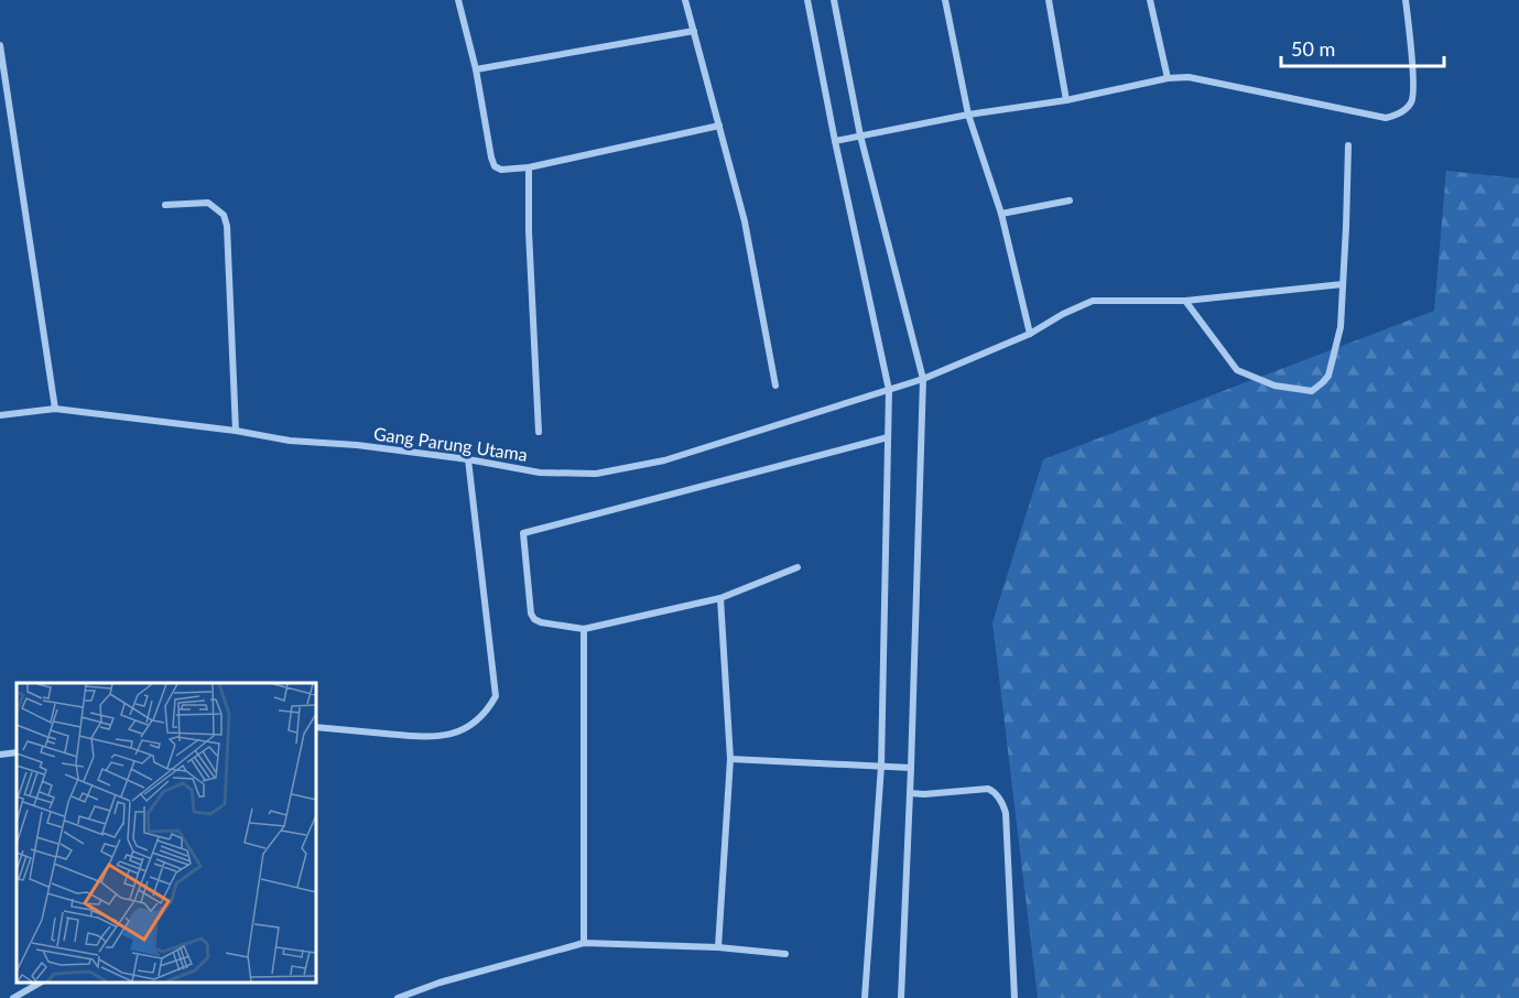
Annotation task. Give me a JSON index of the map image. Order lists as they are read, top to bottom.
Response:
{
  "streets": {
    "street": ["Gang Parung Utama"]
  },
  "scale_bar": "50 m"
}
